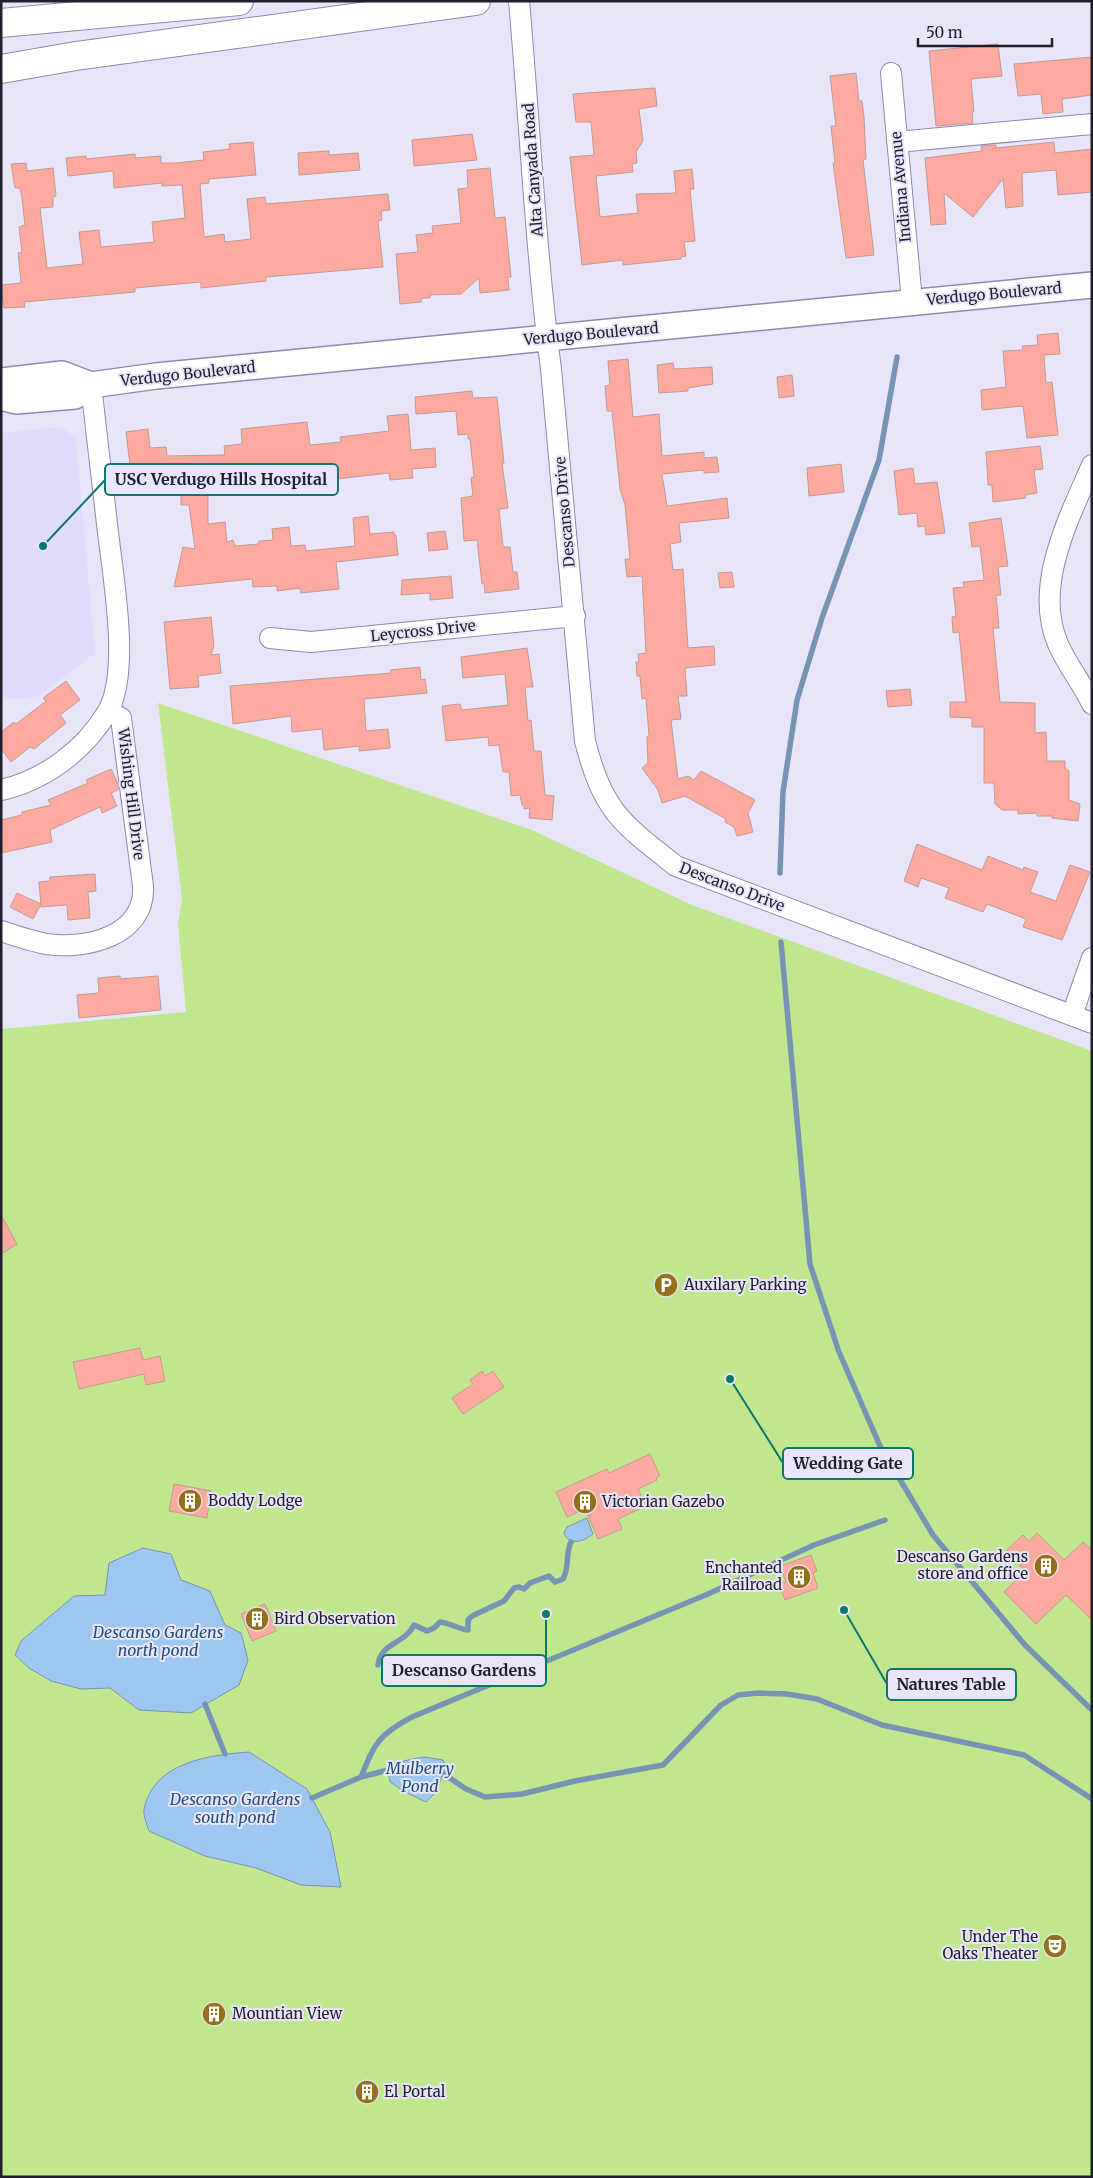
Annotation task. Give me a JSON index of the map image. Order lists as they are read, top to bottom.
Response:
{
  "streets": {
    "main road": ["Verdugo Boulevard"],
    "street": [
      "Alta Canyada Road",
      "Indiana Avenue",
      "Descanso Drive",
      "Leycross Drive",
      "Wishing Hill Drive"
    ]
  },
  "crossings": [
    ["Alta Canyada Road", "Verdugo Boulevard"],
    ["Alta Canyada Road", "Descanso Drive"],
    ["Indiana Avenue", "Verdugo Boulevard"],
    ["Verdugo Boulevard", "Descanso Drive"],
    ["Verdugo Boulevard", "Wishing Hill Drive"],
    ["Descanso Drive", "Leycross Drive"]
  ],
  "water": ["Descanso Gardens north pond", "Mulberry Pond", "Descanso Gardens south pond"],
  "places": {
    "other": [
      "USC Verdugo Hills Hospital",
      "Wedding Gate",
      "Natures Table",
      "Descanso Gardens"
    ],
    "parking": ["Auxilary Parking"],
    "building": [
      "Boddy Lodge",
      "Victorian Gazebo",
      "Descanso Gardens store and office",
      "Enchanted Railroad",
      "Bird Observation",
      "Mountian View",
      "El Portal"
    ],
    "theatre": ["Under The Oaks Theater"]
  },
  "scale_bar": "50 m"
}
